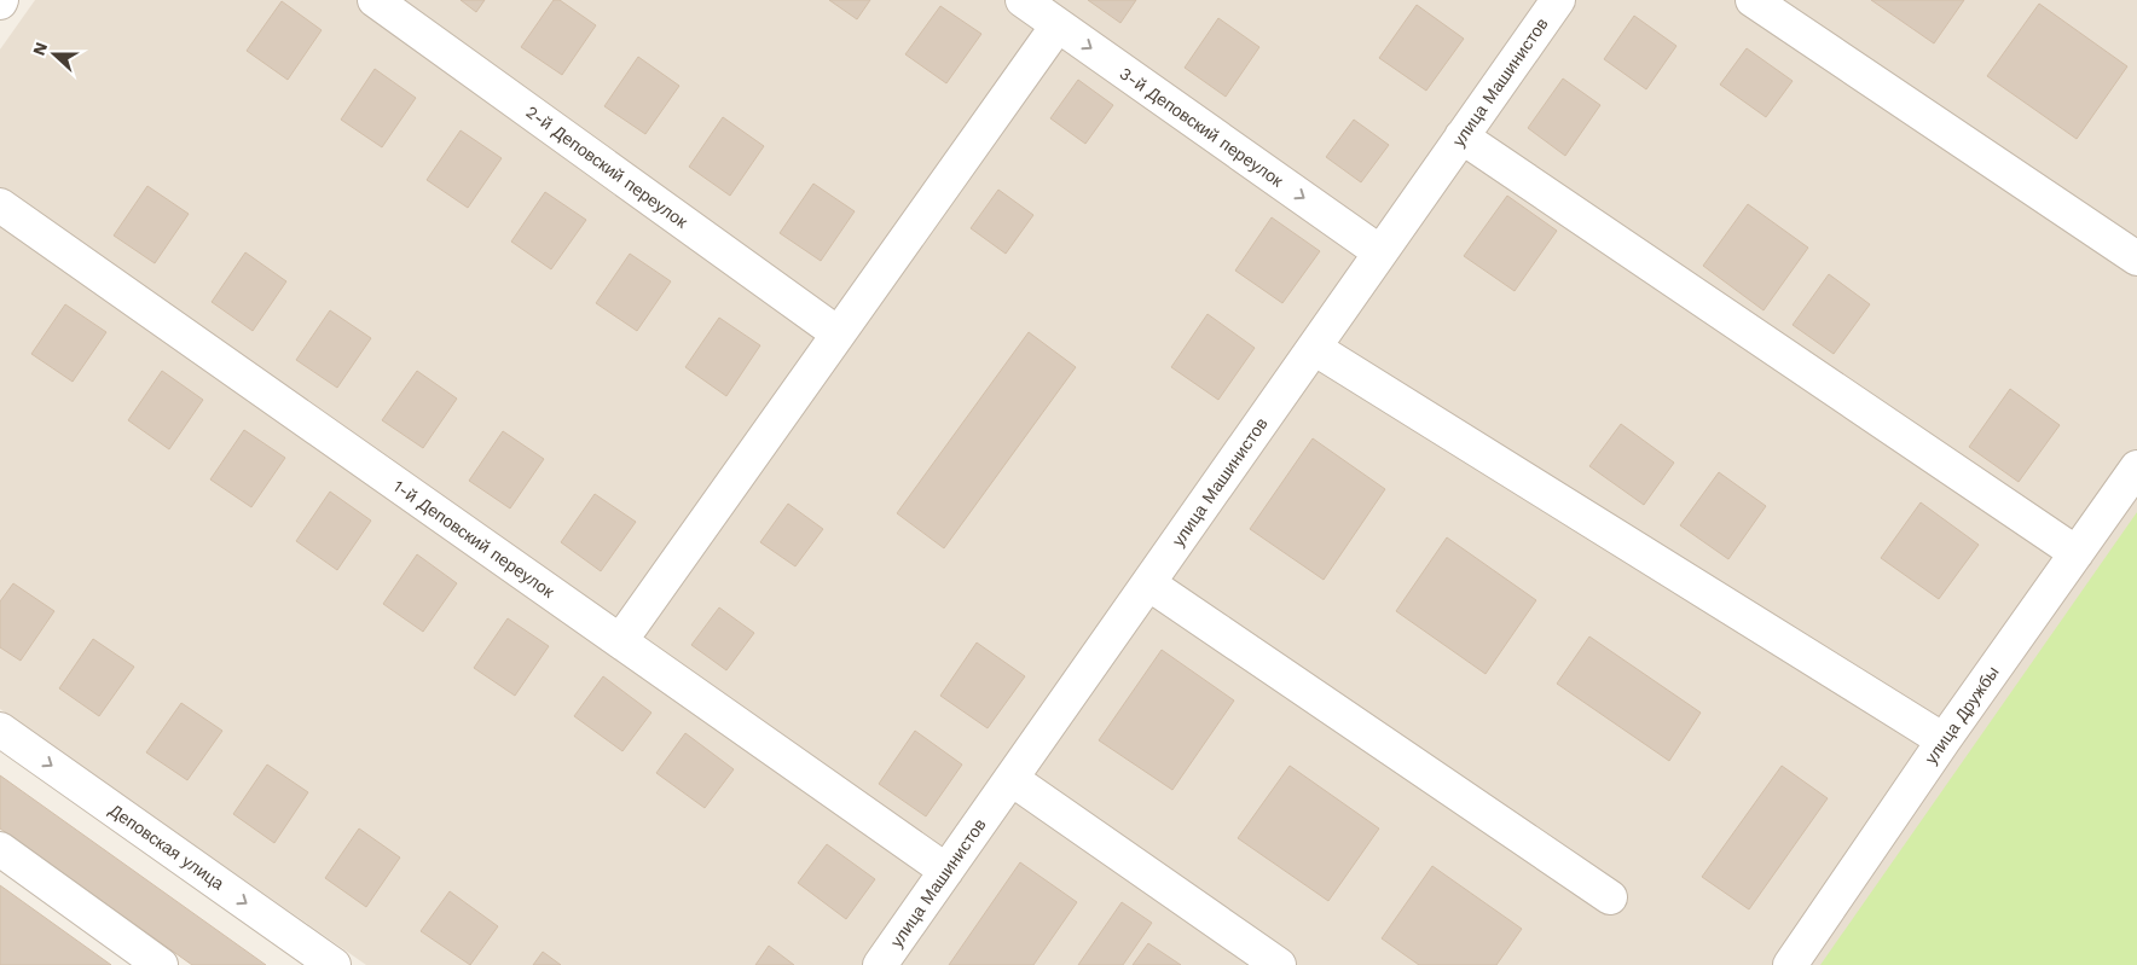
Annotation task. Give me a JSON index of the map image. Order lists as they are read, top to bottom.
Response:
{
  "streets": {
    "street": [
      "улица Машинистов",
      "3-й Деповский переулок",
      "2-й Деповский переулок",
      "1-й Деповский переулок",
      "улица Дружбы",
      "Деповская улица"
    ]
  },
  "crossings": [
    ["улица Машинистов", "3-й Деповский переулок"],
    ["улица Машинистов", "1-й Деповский переулок"]
  ],
  "one_way": ["3-й Деповский переулок"],
  "north": "left"
}
